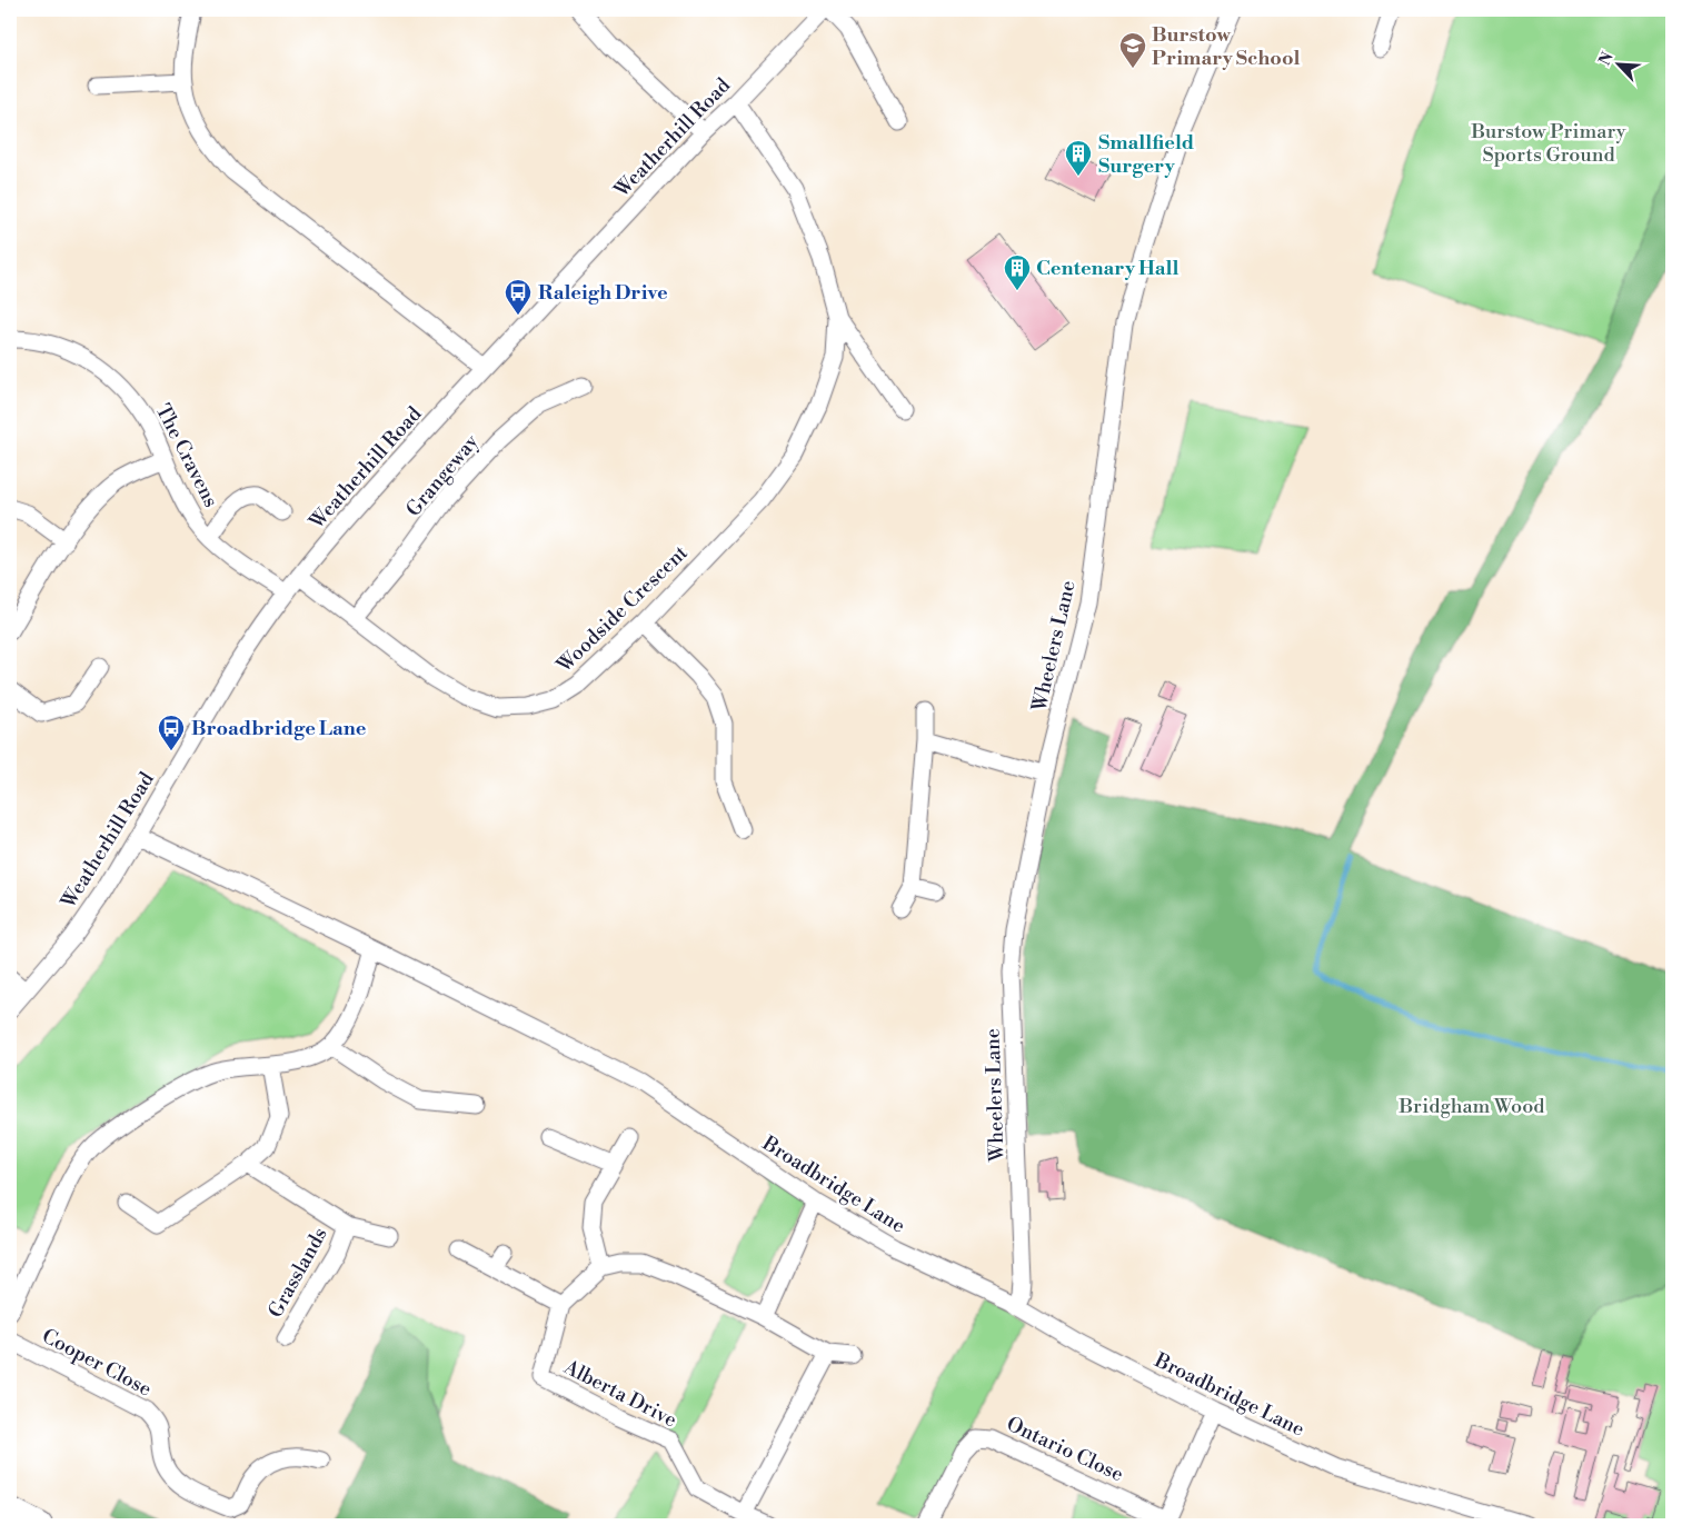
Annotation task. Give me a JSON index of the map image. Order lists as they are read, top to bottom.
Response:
{
  "streets": {
    "street": [
      "Weatherhill Road",
      "The Cravens",
      "Grangeway",
      "Woodside Crescent",
      "Wheelers Lane",
      "Broadbridge Lane",
      "Grasslands",
      "Cooper Close",
      "Alberta Drive",
      "Ontario Close"
    ]
  },
  "crossings": [
    ["Weatherhill Road", "The Cravens"],
    ["Weatherhill Road", "Woodside Crescent"],
    ["Weatherhill Road", "Broadbridge Lane"],
    ["Grangeway", "Woodside Crescent"],
    ["Wheelers Lane", "Broadbridge Lane"]
  ],
  "parks": ["Burstow Primary Sports Ground", "Bridgham Wood"],
  "places": {
    "school or university": ["Burstow Primary School"],
    "building": ["Smallfield Surgery", "Centenary Hall"],
    "bus stop": ["Raleigh Drive", "Broadbridge Lane"]
  },
  "north": "top left"
}
